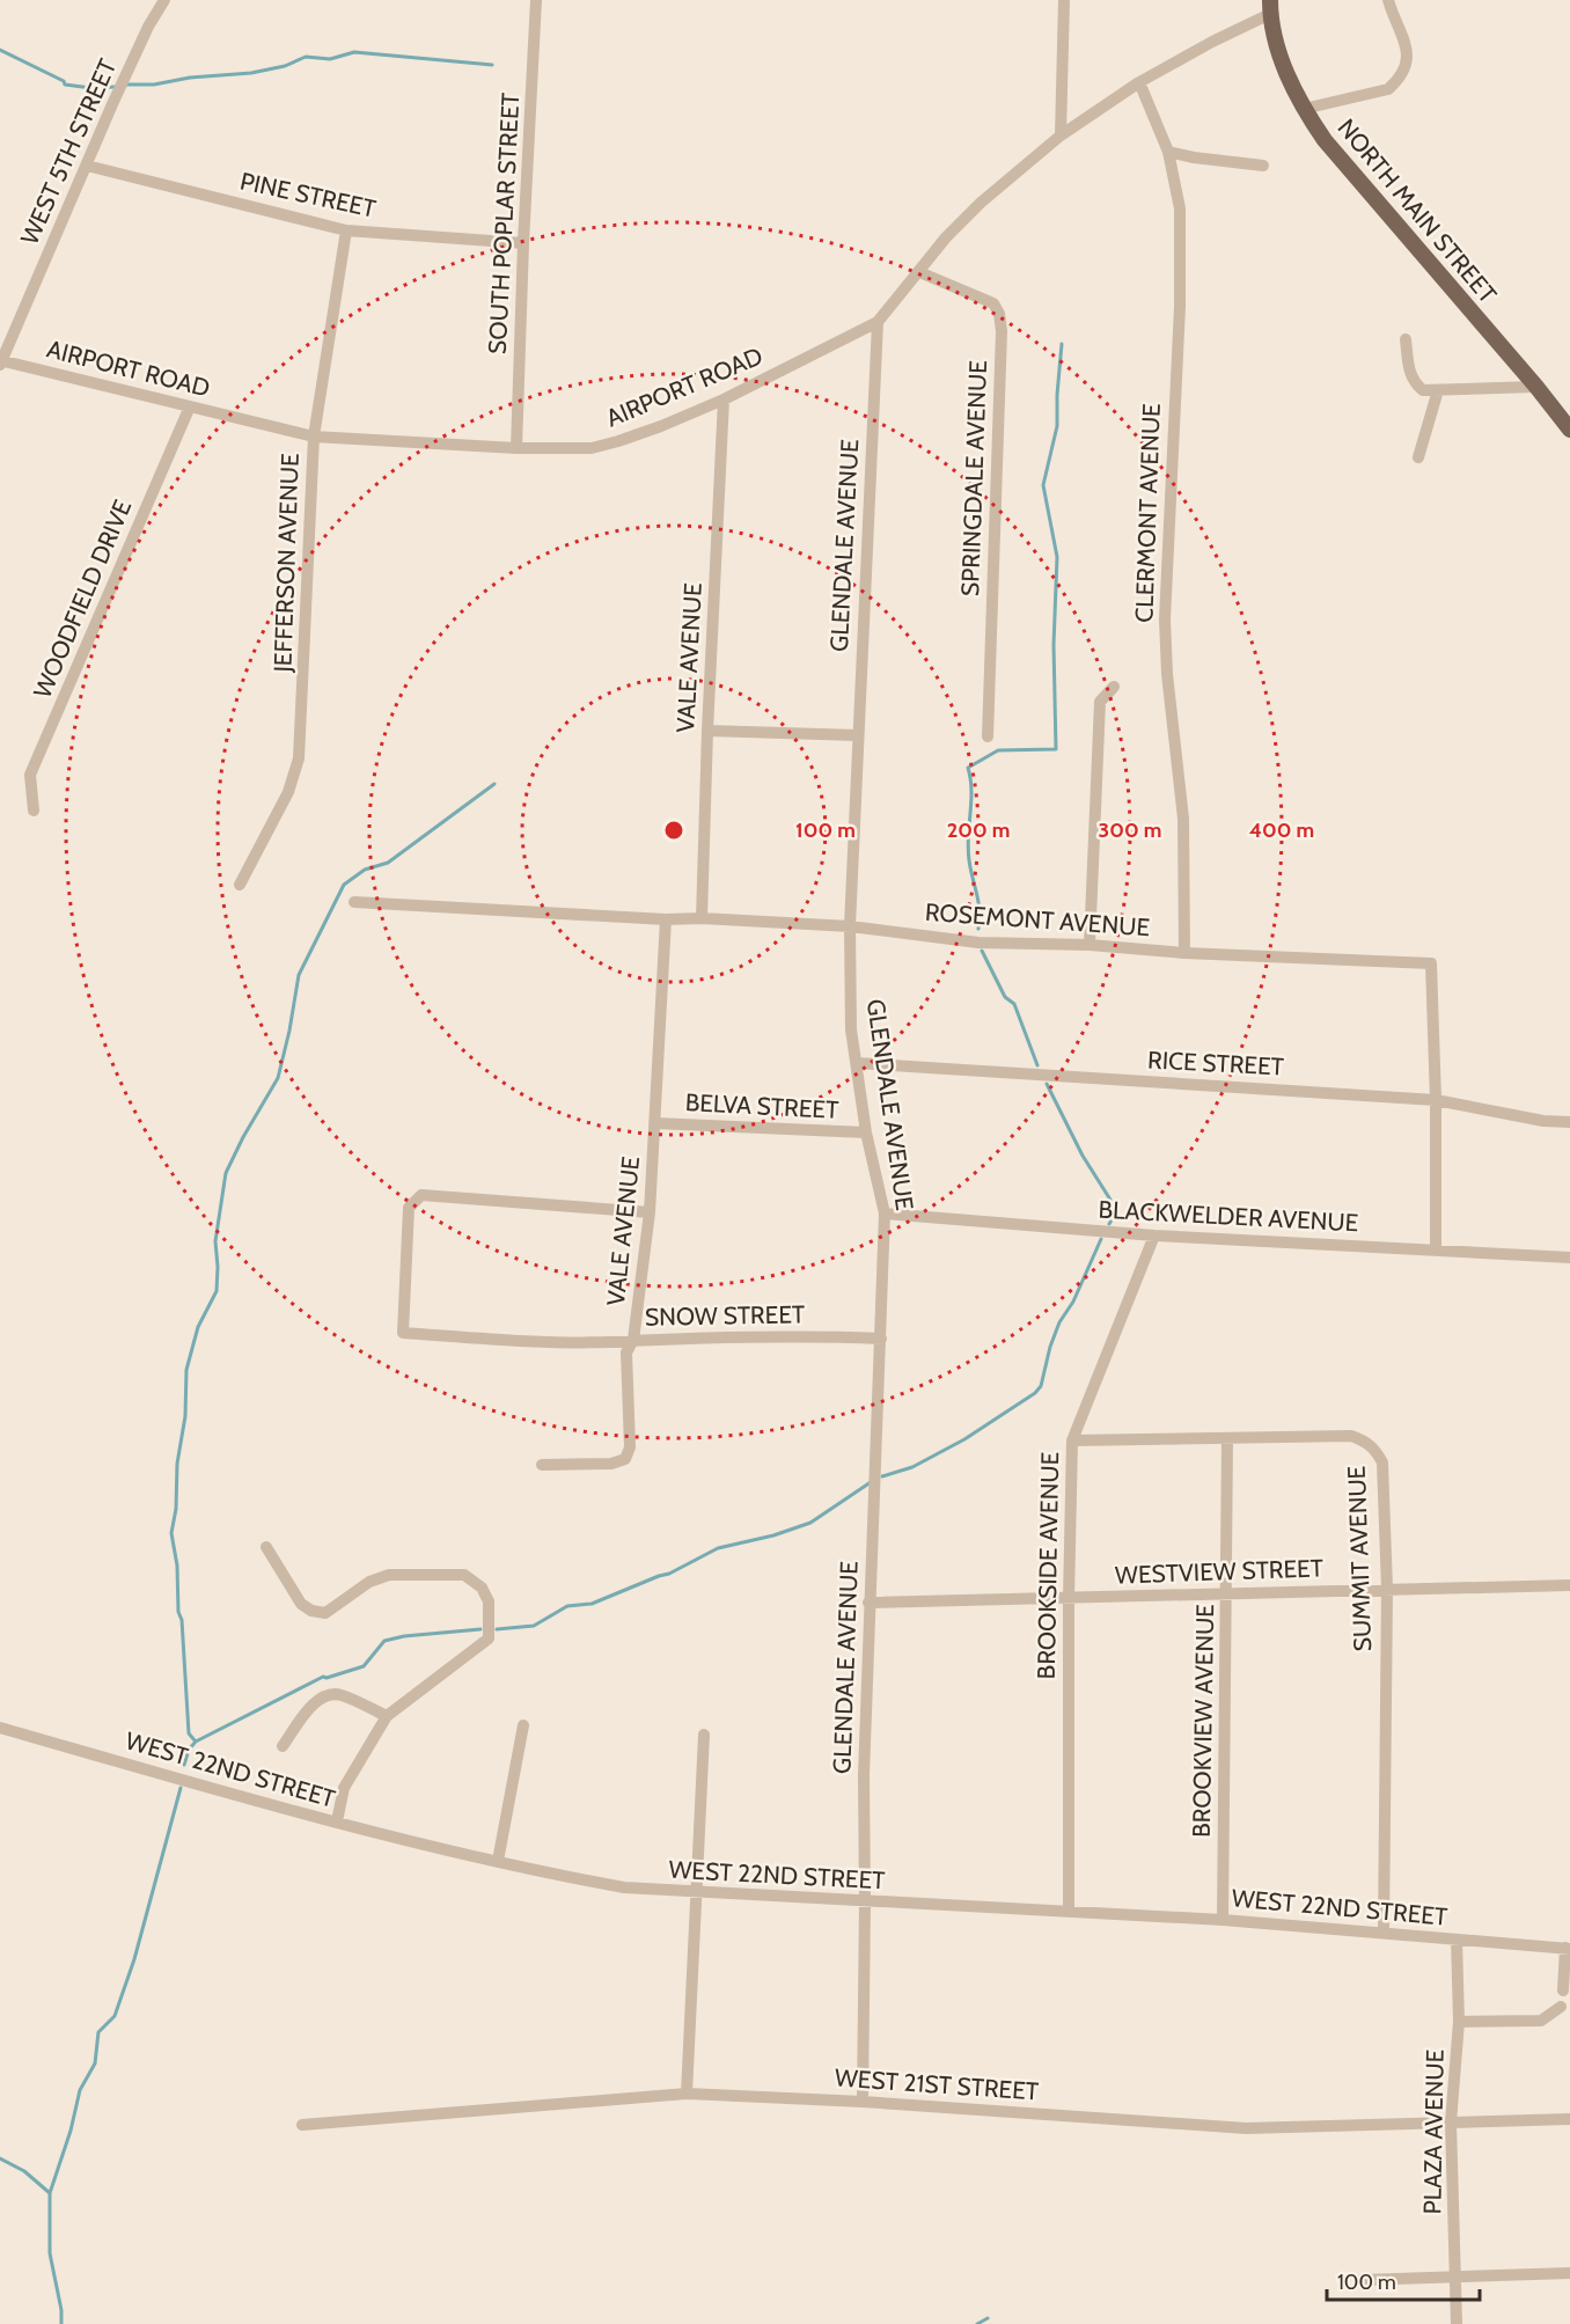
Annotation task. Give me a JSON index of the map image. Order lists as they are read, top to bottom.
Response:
{
  "streets": {
    "main road": ["NORTH MAIN STREET"],
    "street": [
      "WEST 5TH STREET",
      "PINE STREET",
      "SOUTH POPLAR STREET",
      "AIRPORT ROAD",
      "SPRINGDALE AVENUE",
      "CLERMONT AVENUE",
      "GLENDALE AVENUE",
      "JEFFERSON AVENUE",
      "WOODFIELD DRIVE",
      "VALE AVENUE",
      "ROSEMONT AVENUE",
      "RICE STREET",
      "BELVA STREET",
      "BLACKWELDER AVENUE",
      "SNOW STREET",
      "SUMMIT AVENUE",
      "BROOKSIDE AVENUE",
      "WESTVIEW STREET",
      "BROOKVIEW AVENUE",
      "WEST 22ND STREET",
      "WEST 21ST STREET",
      "PLAZA AVENUE"
    ]
  },
  "crossings": [
    ["WEST 5TH STREET", "PINE STREET"],
    ["WEST 5TH STREET", "AIRPORT ROAD"],
    ["PINE STREET", "SOUTH POPLAR STREET"],
    ["PINE STREET", "JEFFERSON AVENUE"],
    ["NORTH MAIN STREET", "AIRPORT ROAD"],
    ["SOUTH POPLAR STREET", "AIRPORT ROAD"],
    ["AIRPORT ROAD", "SPRINGDALE AVENUE"],
    ["AIRPORT ROAD", "CLERMONT AVENUE"],
    ["AIRPORT ROAD", "GLENDALE AVENUE"],
    ["AIRPORT ROAD", "JEFFERSON AVENUE"],
    ["AIRPORT ROAD", "WOODFIELD DRIVE"],
    ["AIRPORT ROAD", "VALE AVENUE"],
    ["CLERMONT AVENUE", "ROSEMONT AVENUE"],
    ["GLENDALE AVENUE", "ROSEMONT AVENUE"],
    ["GLENDALE AVENUE", "RICE STREET"],
    ["GLENDALE AVENUE", "BELVA STREET"],
    ["GLENDALE AVENUE", "BLACKWELDER AVENUE"],
    ["GLENDALE AVENUE", "SNOW STREET"],
    ["GLENDALE AVENUE", "WESTVIEW STREET"],
    ["GLENDALE AVENUE", "WEST 22ND STREET"],
    ["GLENDALE AVENUE", "WEST 21ST STREET"],
    ["VALE AVENUE", "ROSEMONT AVENUE"],
    ["VALE AVENUE", "BELVA STREET"],
    ["VALE AVENUE", "SNOW STREET"],
    ["ROSEMONT AVENUE", "RICE STREET"],
    ["ROSEMONT AVENUE", "BLACKWELDER AVENUE"],
    ["BLACKWELDER AVENUE", "BROOKSIDE AVENUE"],
    ["SUMMIT AVENUE", "BROOKSIDE AVENUE"],
    ["SUMMIT AVENUE", "WESTVIEW STREET"],
    ["SUMMIT AVENUE", "BROOKVIEW AVENUE"],
    ["SUMMIT AVENUE", "WEST 22ND STREET"],
    ["BROOKSIDE AVENUE", "WESTVIEW STREET"],
    ["BROOKSIDE AVENUE", "WEST 22ND STREET"],
    ["WESTVIEW STREET", "BROOKVIEW AVENUE"],
    ["BROOKVIEW AVENUE", "WEST 22ND STREET"],
    ["WEST 22ND STREET", "PLAZA AVENUE"],
    ["WEST 21ST STREET", "PLAZA AVENUE"]
  ],
  "scale_bar": "100 m",
  "rings": [
    "100 m",
    "200 m",
    "300 m",
    "400 m"
  ]
}
